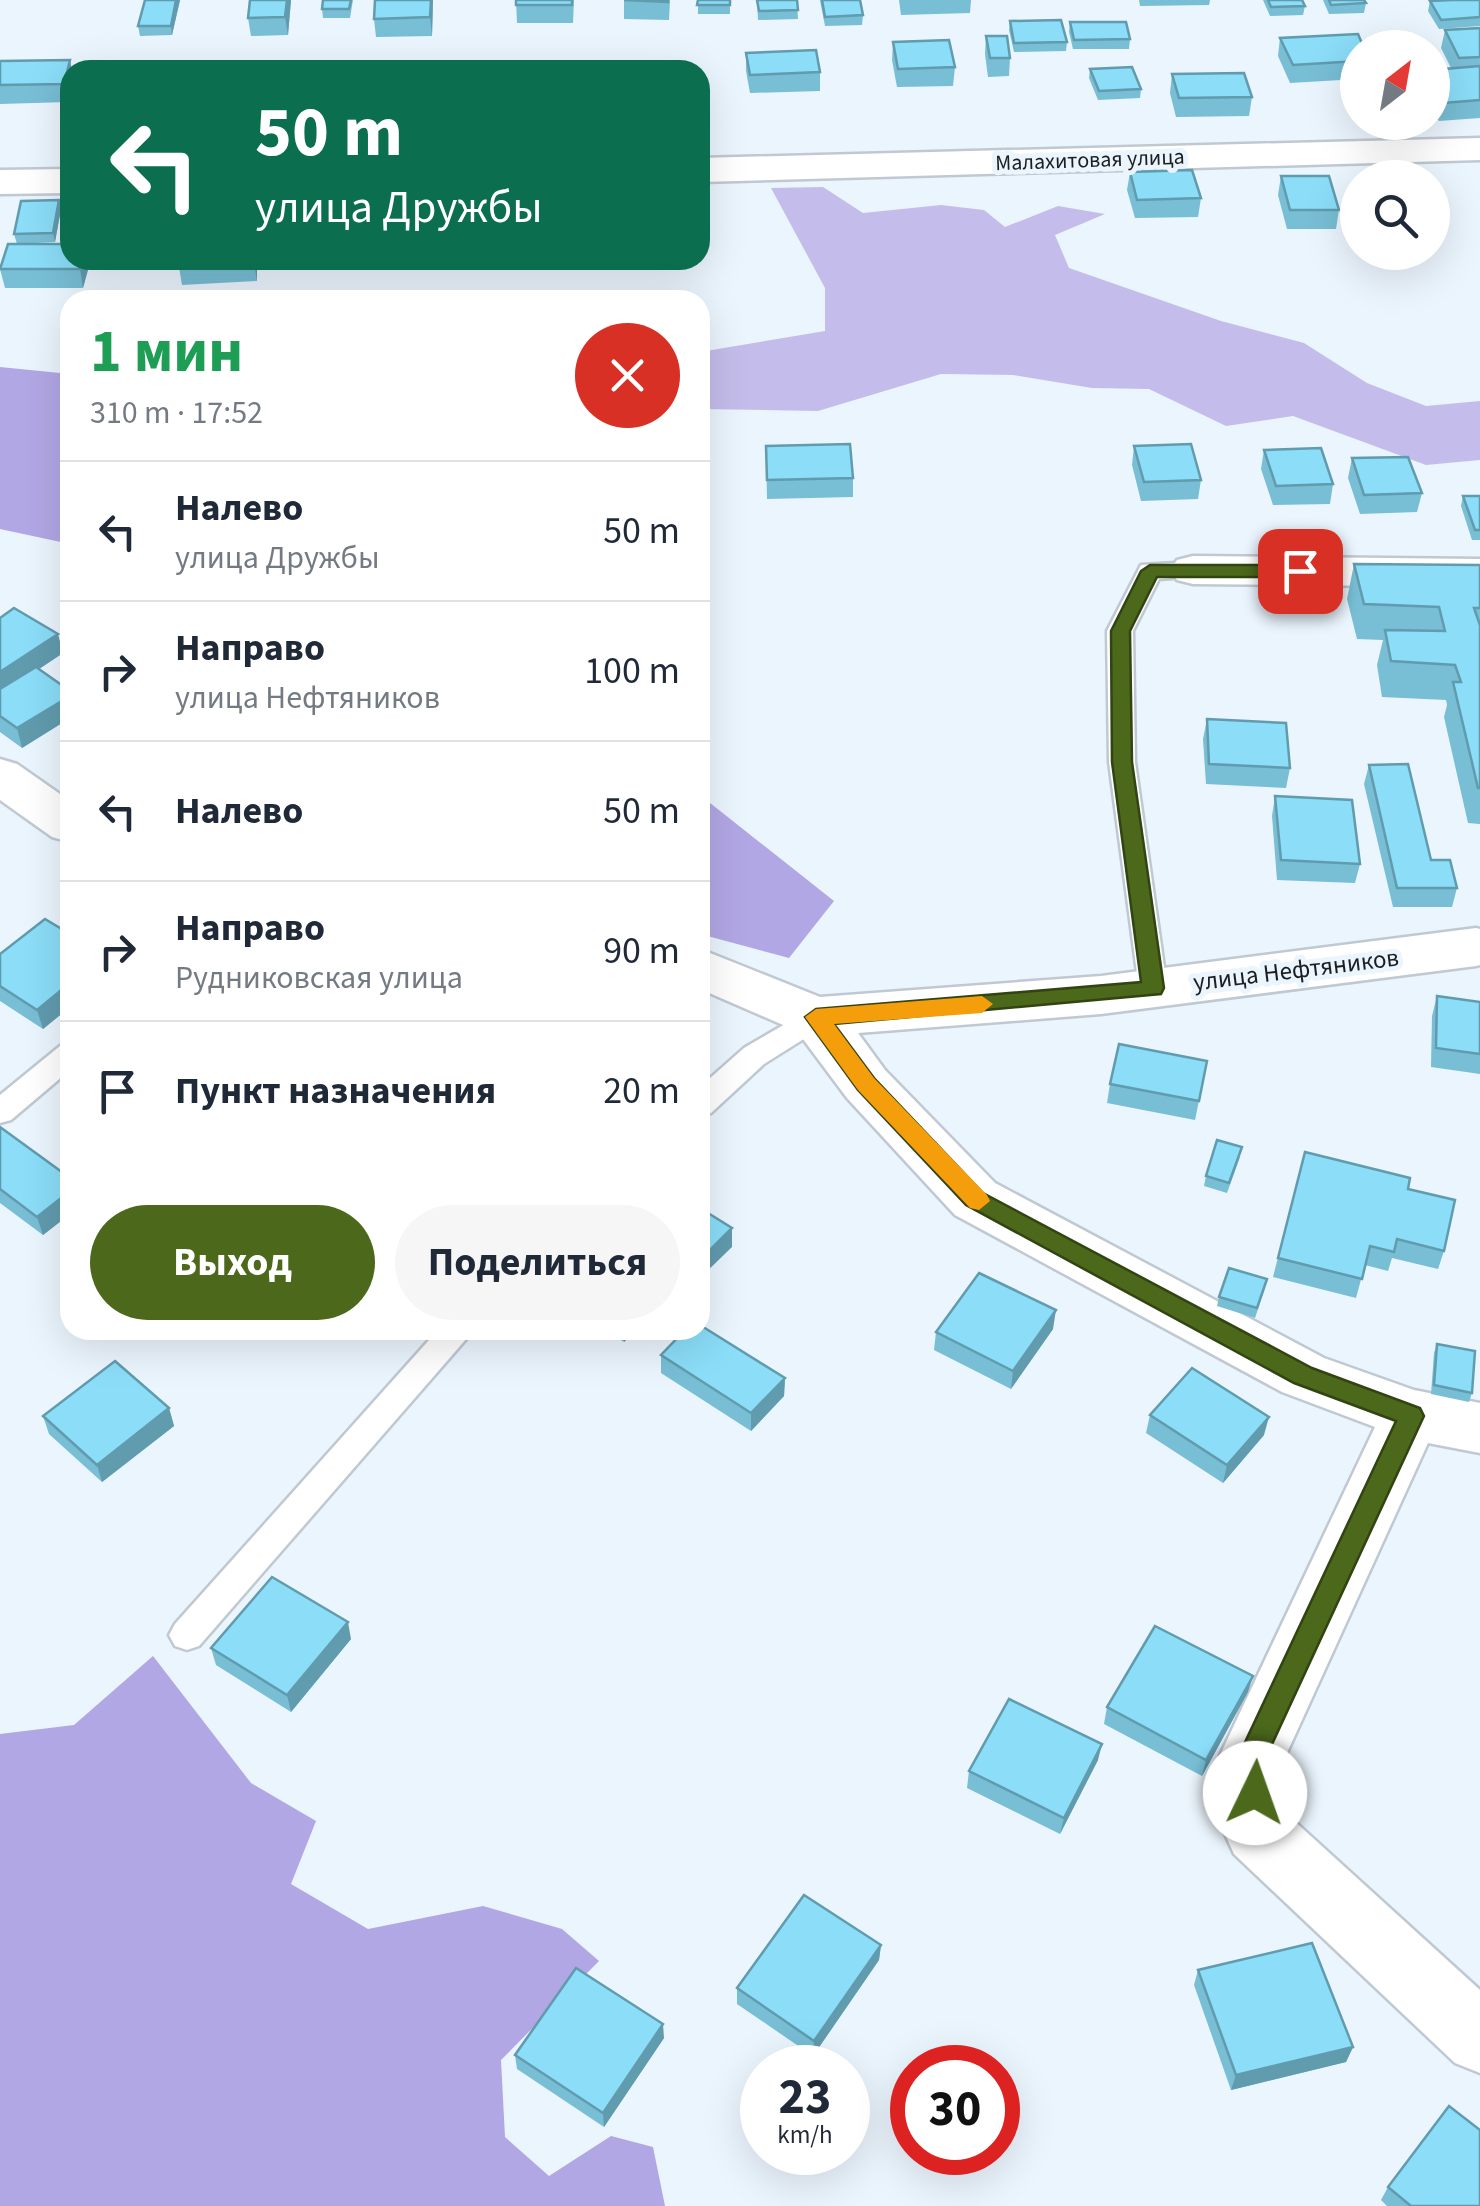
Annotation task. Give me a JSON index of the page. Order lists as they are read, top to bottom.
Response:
{
  "streets": {
    "street": ["Малахитовая улица", "улица Нефтяников"]
  },
  "north": "top right",
  "page": {
    "turn": ["50 m", "улица Дружбы"],
    "heading": ["1 мин", "310 m · 17:52"],
    "list": [
      {
        "name": "Налево",
        "note": "улица Дружбы",
        "value": "50 m"
      },
      {
        "name": "Направо",
        "note": "улица Нефтяников",
        "value": "100 m"
      },
      {
        "name": "Налево",
        "value": "50 m"
      },
      {
        "name": "Направо",
        "note": "Рудниковская улица",
        "value": "90 m"
      },
      {
        "name": "Пункт назначения",
        "value": "20 m"
      }
    ],
    "buttons": ["Выход", "Поделиться"],
    "speed": "23 km/h",
    "limit": "30"
  }
}
